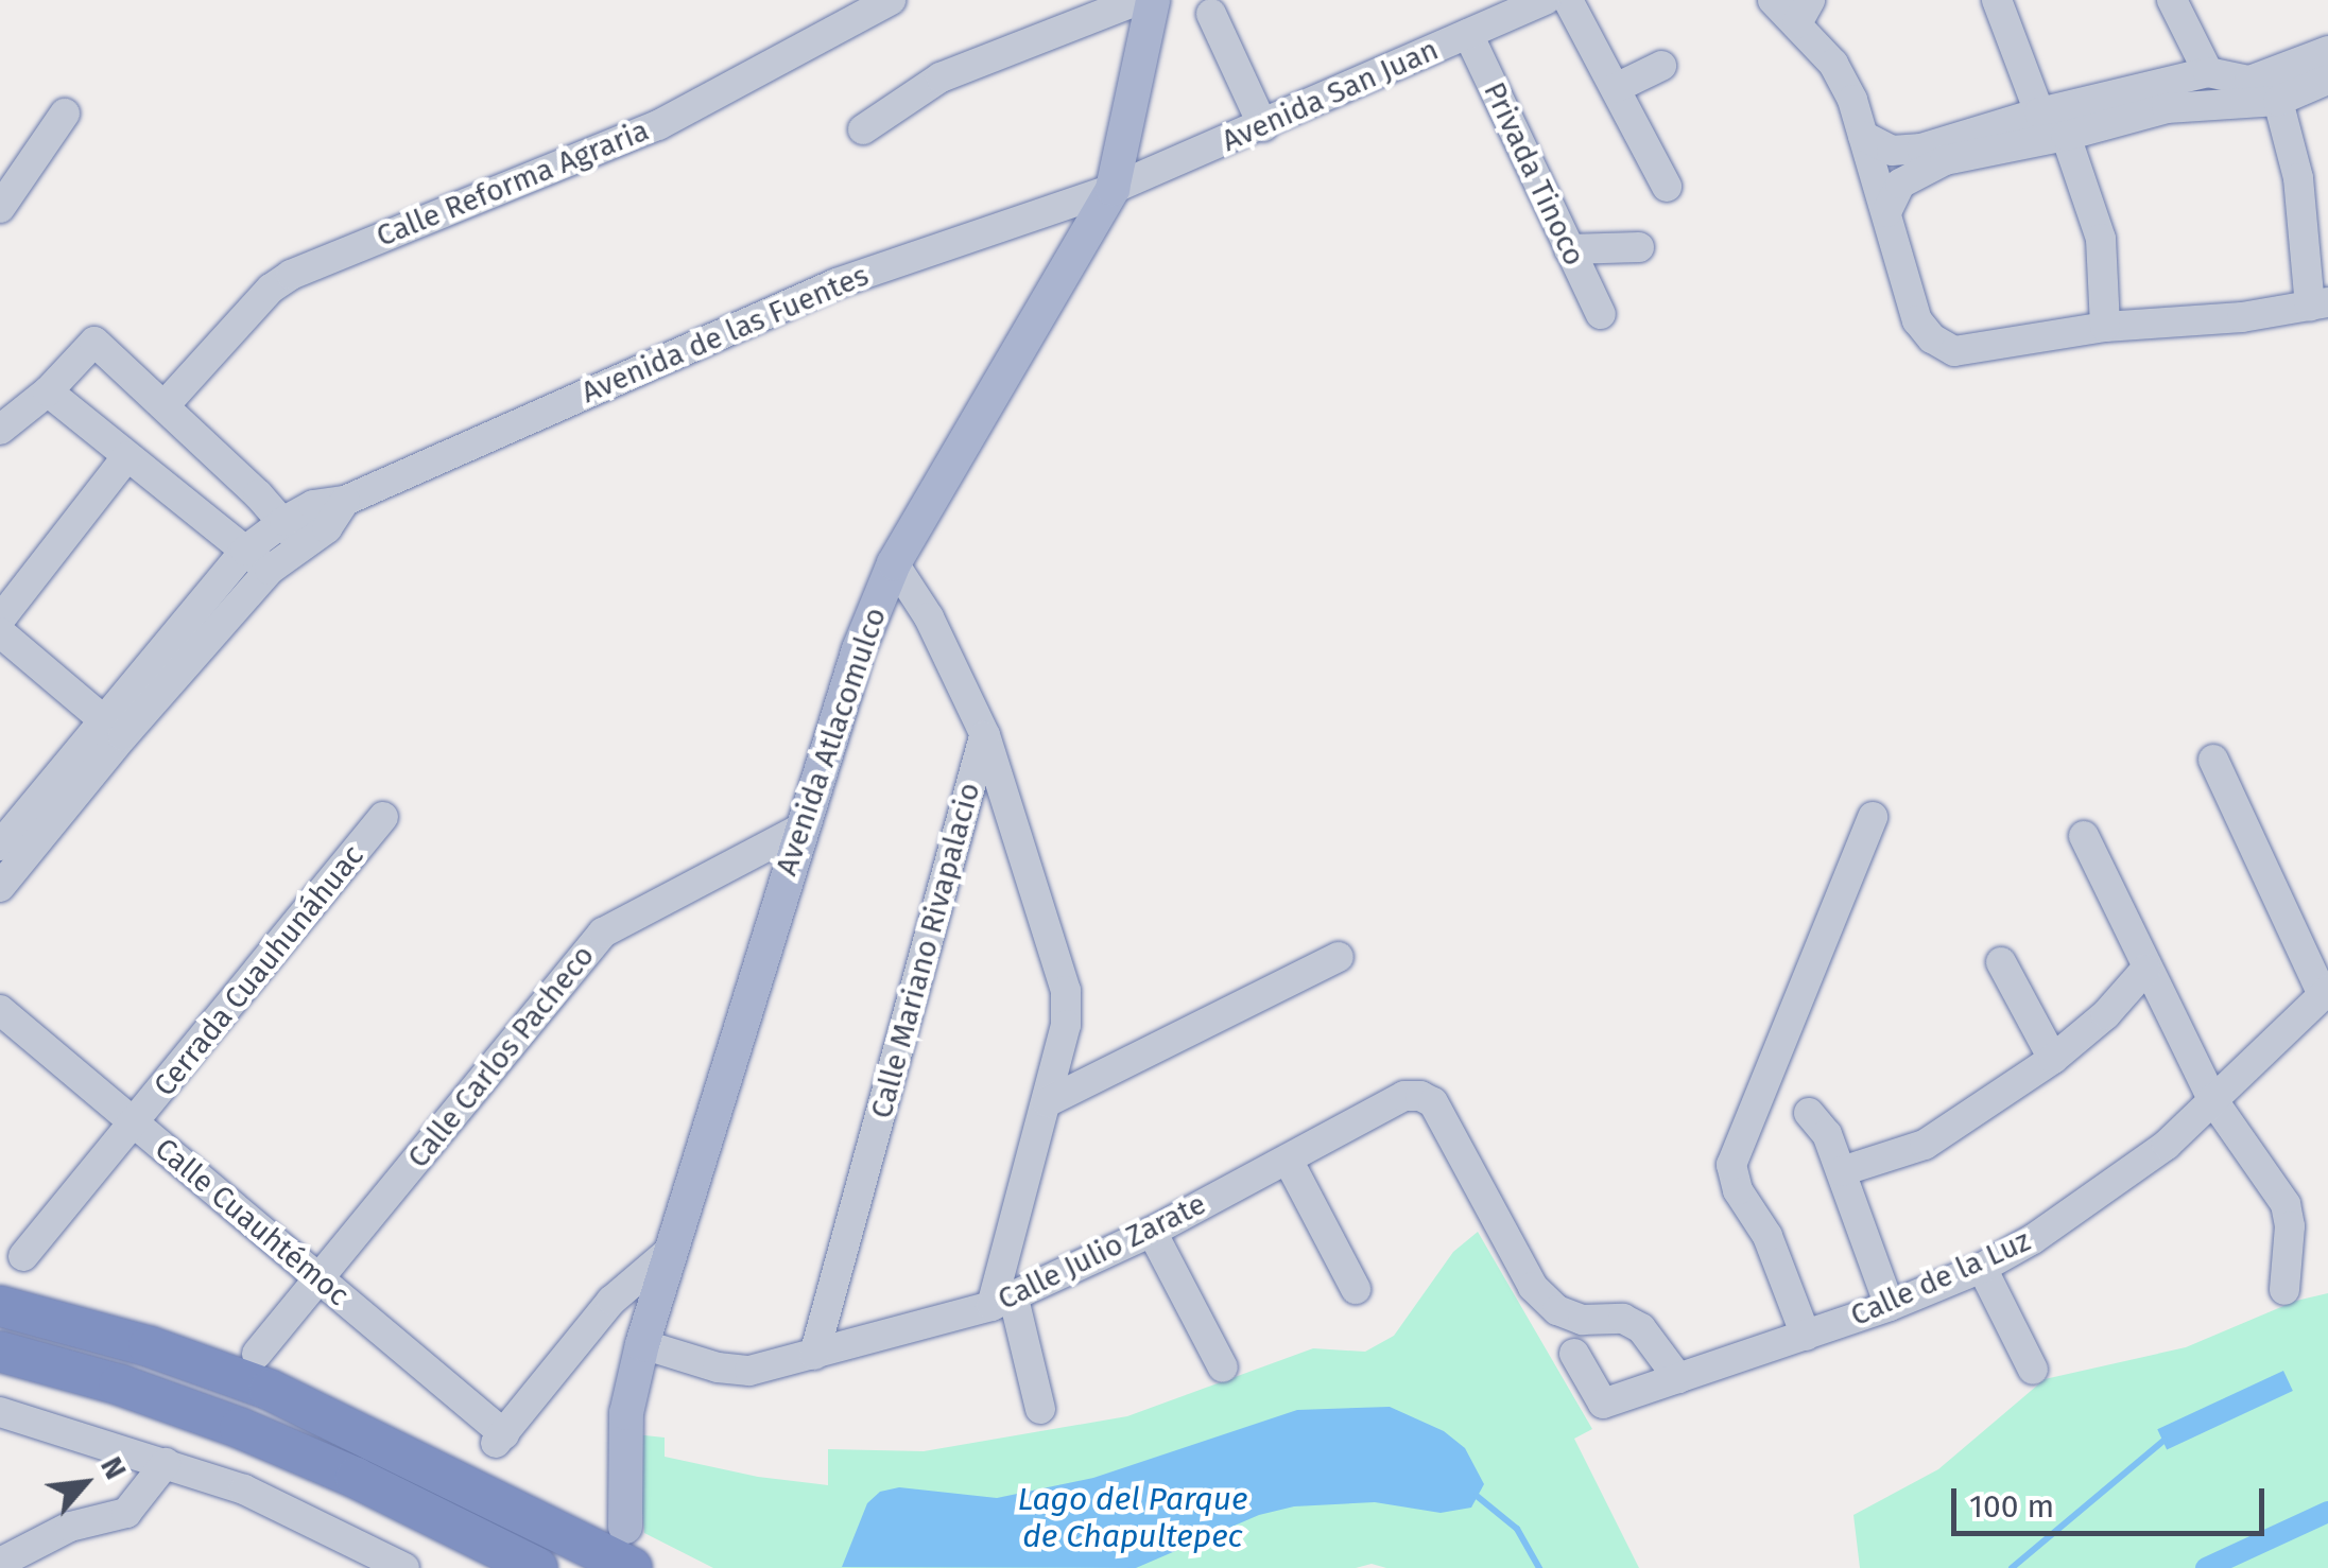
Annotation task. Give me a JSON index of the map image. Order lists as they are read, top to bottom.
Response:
{
  "streets": {
    "main road": ["Avenida Atlacomulco"],
    "street": [
      "Avenida San Juan",
      "Privada Tinoco",
      "Calle Reforma Agraria",
      "Avenida de las Fuentes",
      "Calle Mariano Rivapalacio",
      "Cerrada Cuauhunáhuac",
      "Calle Carlos Pacheco",
      "Calle Cuauhtémoc",
      "Calle Julio Zarate",
      "Calle de la Luz"
    ]
  },
  "crossings": [
    ["Avenida San Juan", "Privada Tinoco"],
    ["Avenida San Juan", "Avenida de las Fuentes"],
    ["Avenida San Juan", "Avenida Atlacomulco"],
    ["Avenida de las Fuentes", "Avenida Atlacomulco"],
    ["Avenida Atlacomulco", "Calle Carlos Pacheco"],
    ["Avenida Atlacomulco", "Calle Cuauhtémoc"],
    ["Avenida Atlacomulco", "Calle Julio Zarate"],
    ["Calle Mariano Rivapalacio", "Calle Julio Zarate"],
    ["Cerrada Cuauhunáhuac", "Calle Cuauhtémoc"],
    ["Calle Carlos Pacheco", "Calle Cuauhtémoc"],
    ["Calle Julio Zarate", "Calle de la Luz"]
  ],
  "water": ["Lago del Parque de Chapultepec"],
  "scale_bar": "100 m",
  "north": "top right"
}
